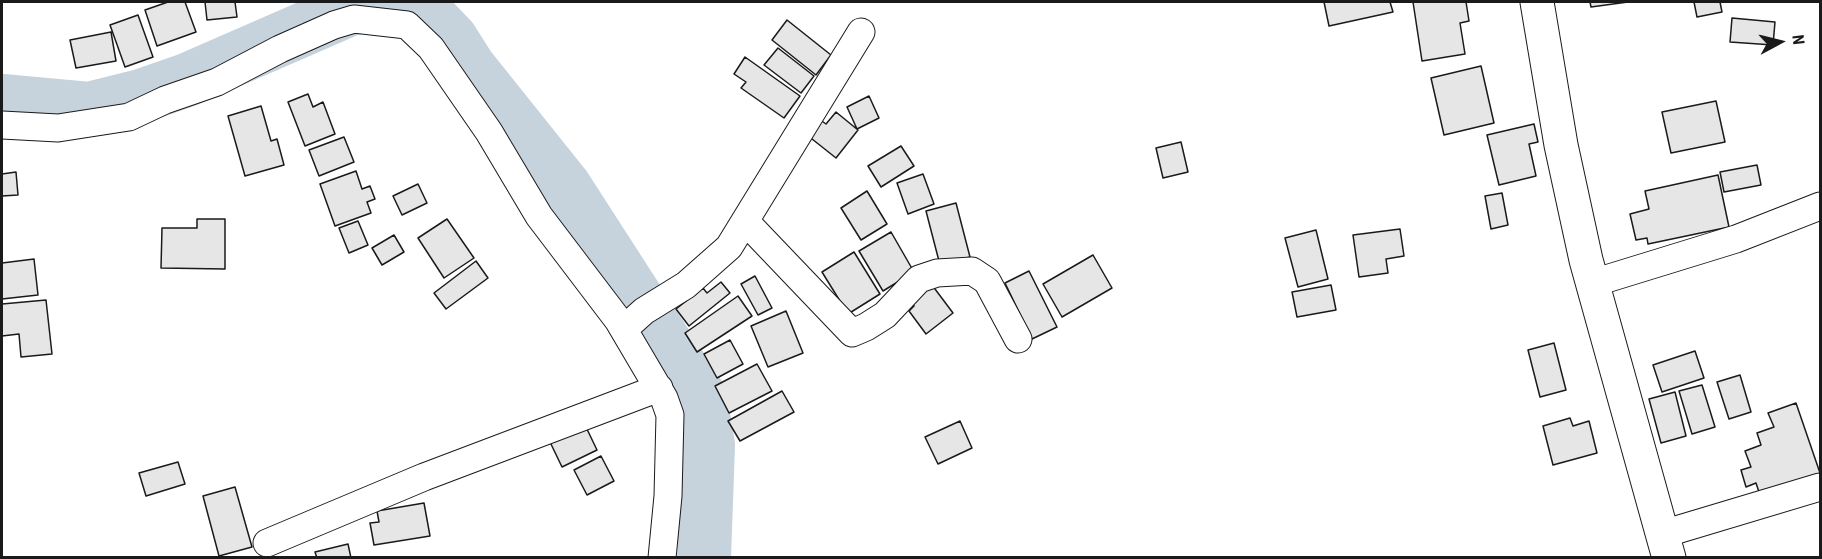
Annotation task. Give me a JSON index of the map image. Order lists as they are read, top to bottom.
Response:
{
  "north": "right"
}
